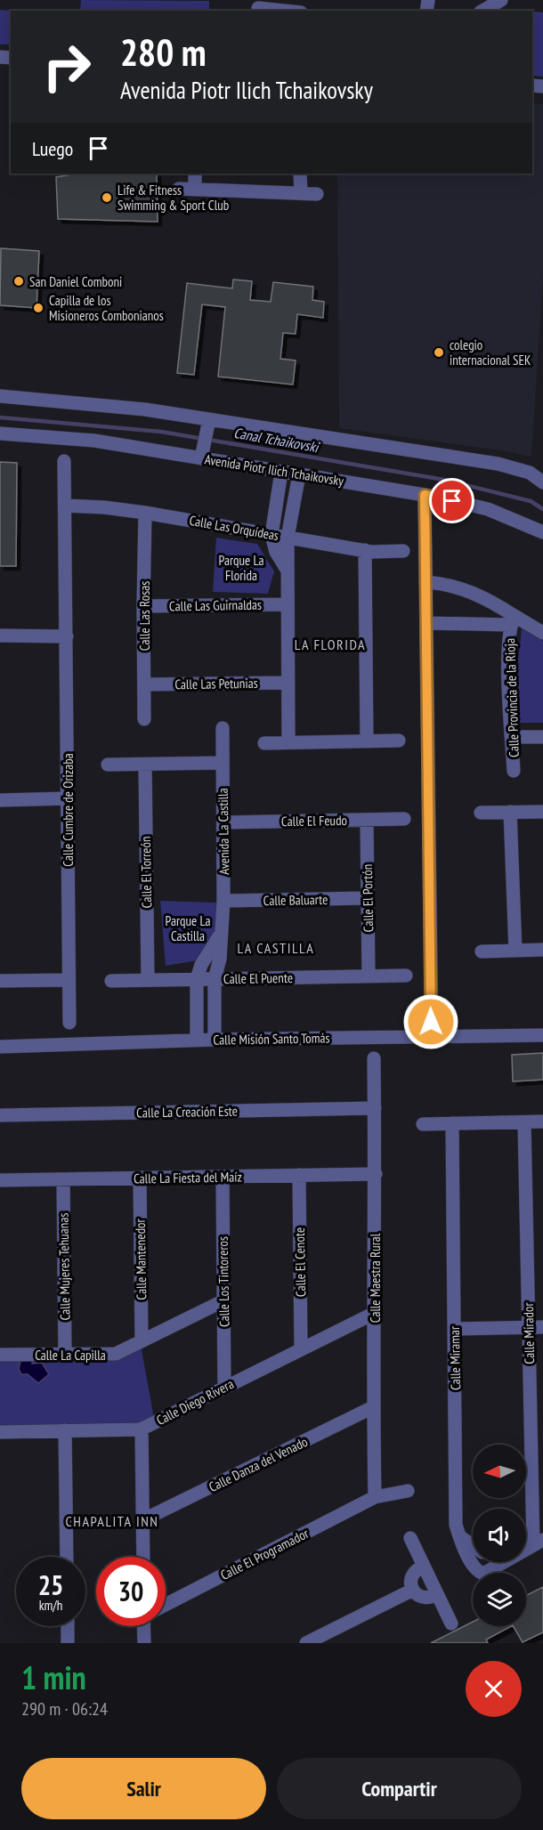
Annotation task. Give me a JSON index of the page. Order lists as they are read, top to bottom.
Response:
{
  "streets": {
    "street": [
      "Avenida Piotr Ilich Tchaikovsky",
      "Calle Las Orquídeas",
      "Calle Las Guirnaldas",
      "Calle Las Rosas",
      "Calle Las Petunias",
      "Calle Provincia de la Rioja",
      "Calle Cumbre de Orizaba",
      "Calle El Feudo",
      "Avenida La Castilla",
      "Calle El Torreón",
      "Calle El Portón",
      "Calle Baluarte",
      "Calle El Puente",
      "Calle Misión Santo Tomás",
      "Calle La Creación Este",
      "Calle La Fiesta del Maíz",
      "Calle Mantenedor",
      "Calle El Cenote",
      "Calle Mujeres Tehuanas",
      "Calle Maestra Rural",
      "Calle Los Tintoreros",
      "Calle Mirador",
      "Calle La Capilla",
      "Calle Miramar",
      "Calle Diego Rivera",
      "Calle Danza del Venado",
      "Calle El Programador"
    ]
  },
  "crossings": [
    ["Calle Las Orquídeas", "Calle Las Rosas"],
    ["Calle Las Orquídeas", "Calle Cumbre de Orizaba"],
    ["Calle Las Guirnaldas", "Calle Las Rosas"],
    ["Calle Las Rosas", "Calle Las Petunias"],
    ["Calle El Feudo", "Avenida La Castilla"],
    ["Calle El Feudo", "Calle El Portón"],
    ["Avenida La Castilla", "Calle Baluarte"],
    ["Avenida La Castilla", "Calle El Puente"],
    ["Avenida La Castilla", "Calle Misión Santo Tomás"],
    ["Calle El Torreón", "Calle El Puente"],
    ["Calle El Portón", "Calle Baluarte"],
    ["Calle El Portón", "Calle El Puente"],
    ["Calle La Creación Este", "Calle Maestra Rural"],
    ["Calle La Fiesta del Maíz", "Calle Mantenedor"],
    ["Calle La Fiesta del Maíz", "Calle El Cenote"],
    ["Calle La Fiesta del Maíz", "Calle Mujeres Tehuanas"],
    ["Calle La Fiesta del Maíz", "Calle Maestra Rural"],
    ["Calle La Fiesta del Maíz", "Calle Los Tintoreros"],
    ["Calle Mantenedor", "Calle La Capilla"],
    ["Calle El Cenote", "Calle Diego Rivera"],
    ["Calle Mujeres Tehuanas", "Calle La Capilla"],
    ["Calle Maestra Rural", "Calle Diego Rivera"],
    ["Calle Maestra Rural", "Calle Danza del Venado"],
    ["Calle Maestra Rural", "Calle El Programador"],
    ["Calle Los Tintoreros", "Calle La Capilla"],
    ["Calle Los Tintoreros", "Calle Diego Rivera"]
  ],
  "districts": ["LA FLORIDA", "LA CASTILLA", "CHAPALITA INN"],
  "water": ["Canal Tchaikovski"],
  "parks": ["Parque La Florida", "Parque La Castilla"],
  "places": [
    "Life & Fitness Swimming & Sport Club",
    "San Daniel Comboni",
    "Capilla de los Misioneros Combonianos",
    "colegio internacional SEK"
  ],
  "north": "left",
  "page": {
    "turn": ["280 m", "Avenida Piotr Ilich Tchaikovsky"],
    "then": "Luego",
    "speed": "25 km/h",
    "limit": "30",
    "heading": ["1 min", "290 m · 06:24"],
    "buttons": ["Salir", "Compartir"]
  }
}
